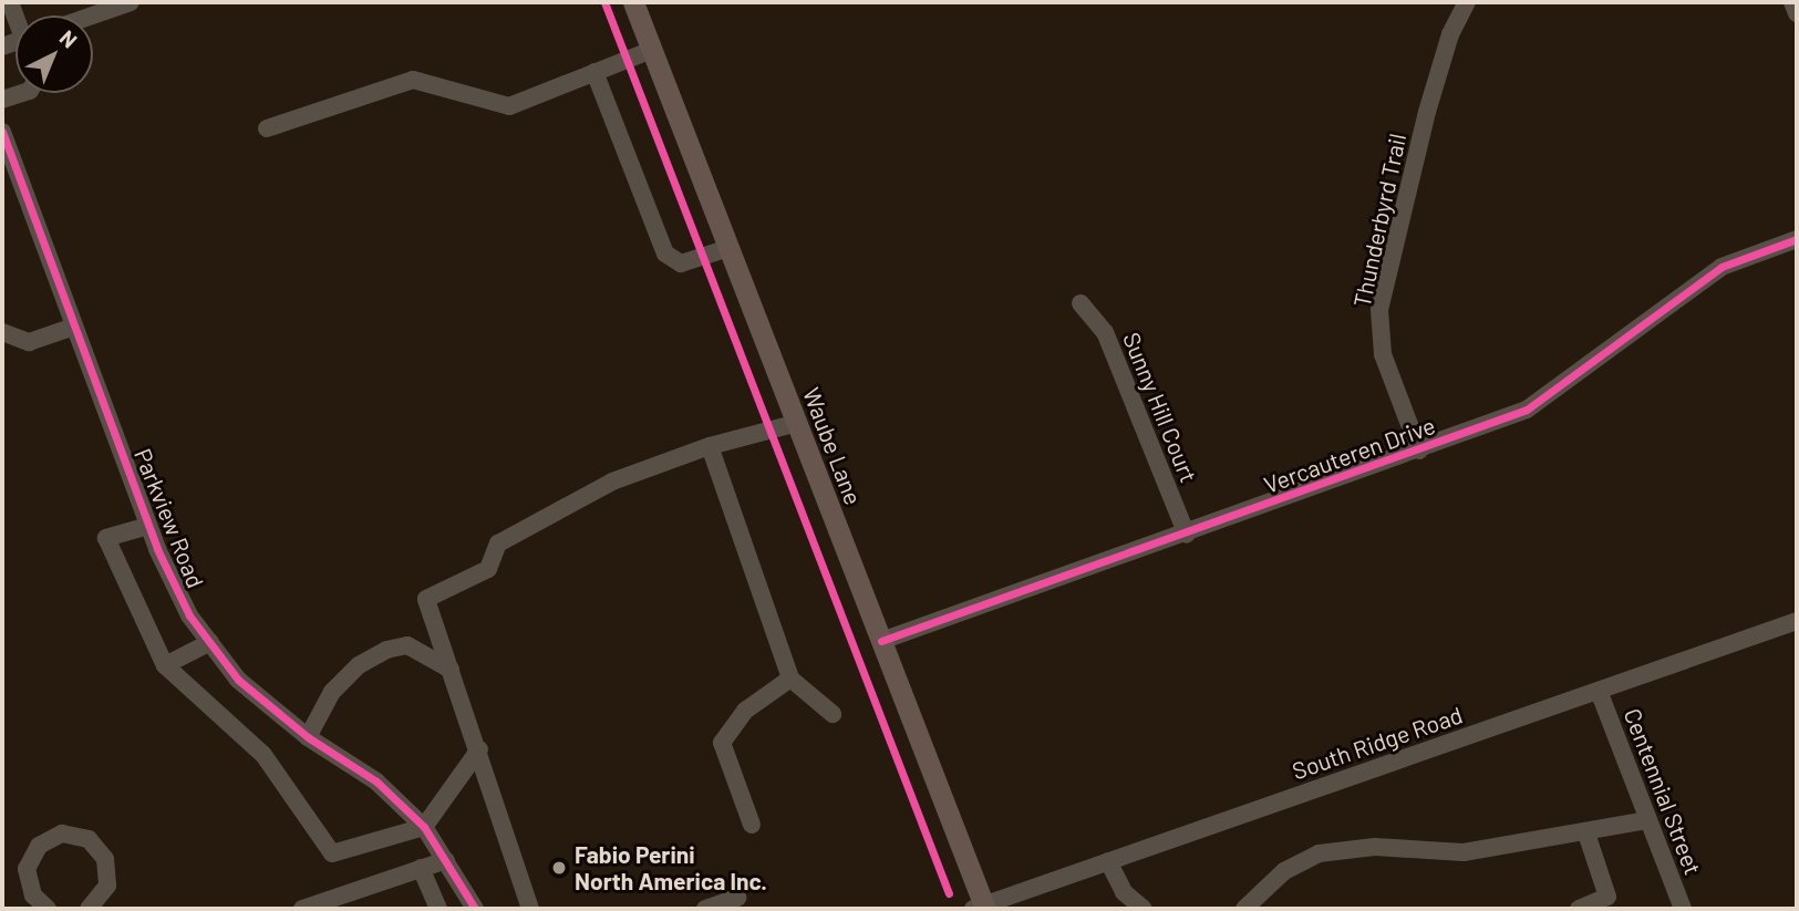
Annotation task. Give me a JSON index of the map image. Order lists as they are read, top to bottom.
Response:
{
  "streets": {
    "main road": ["Waube Lane"],
    "street": [
      "Thunderbyrd Trail",
      "Sunny Hill Court",
      "Vercauteren Drive",
      "Parkview Road",
      "South Ridge Road",
      "Centennial Street"
    ]
  },
  "crossings": [
    ["Thunderbyrd Trail", "Vercauteren Drive"],
    ["Sunny Hill Court", "Vercauteren Drive"],
    ["Waube Lane", "Vercauteren Drive"],
    ["Waube Lane", "South Ridge Road"],
    ["South Ridge Road", "Centennial Street"]
  ],
  "places": ["Fabio Perini North America Inc."],
  "north": "top right"
}
